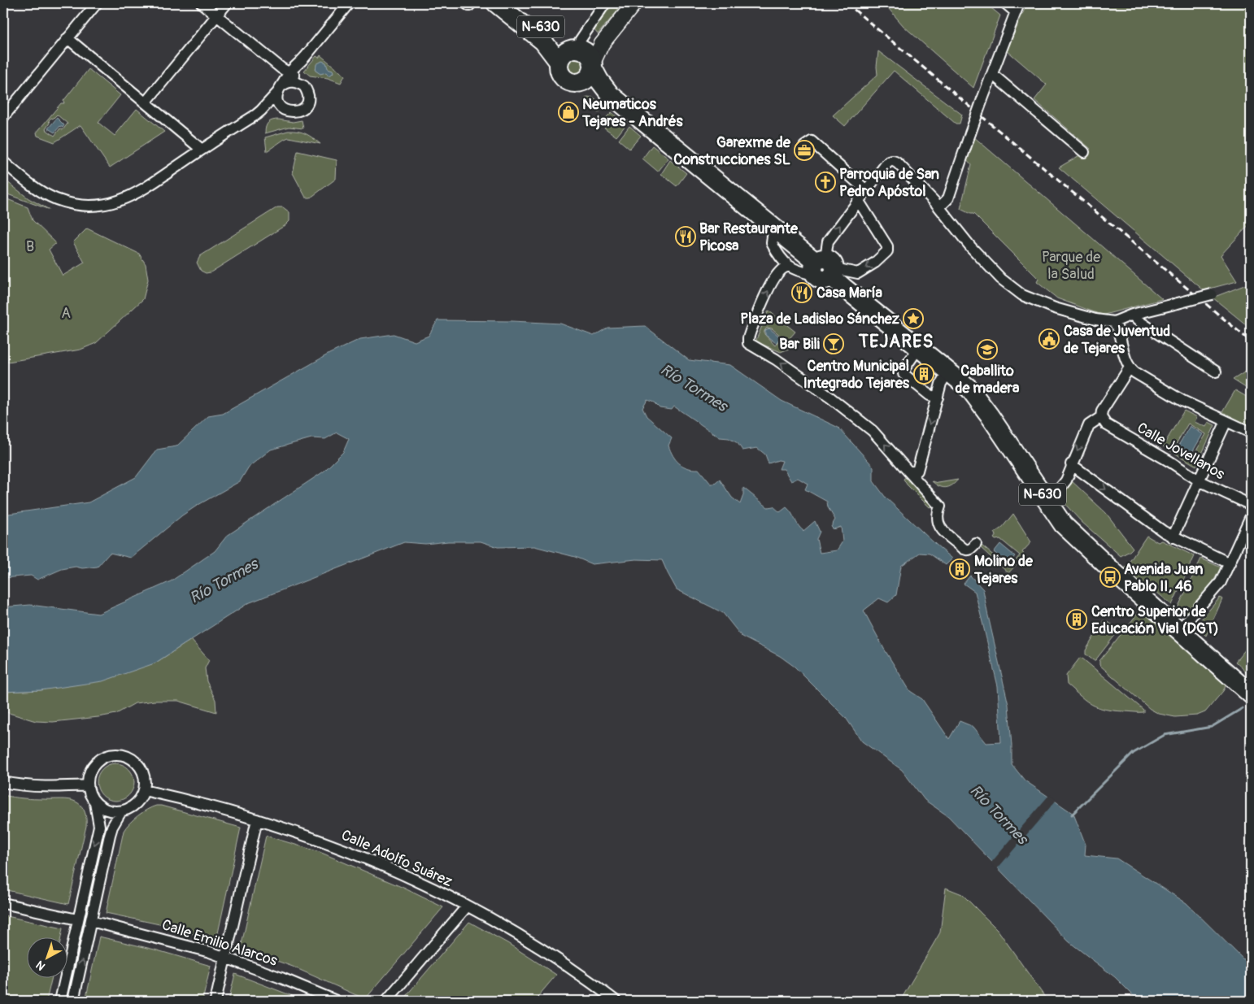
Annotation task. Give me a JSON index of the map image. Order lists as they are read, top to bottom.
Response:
{
  "streets": {
    "highway": ["N-630"],
    "street": ["Calle Jovellanos", "Calle Adolfo Suárez", "Calle Emilio Alarcos"]
  },
  "districts": ["TEJARES"],
  "water": ["Río Tormes"],
  "parks": ["B", "Parque de la Salud", "A"],
  "places": {
    "shop": ["Neumaticos Tejares - Andrés"],
    "office": ["Garexme de Construcciones SL"],
    "church": ["Parroquia de San Pedro Apóstol"],
    "restaurant": ["Bar Restaurante Picosa", "Casa María"],
    "place": ["Plaza de Ladislao Sánchez"],
    "public building": ["Casa de Juventud de Tejares"],
    "bar": ["Bar Bili"],
    "school or university": ["Caballito de madera"],
    "building": ["Centro Municipal Integrado Tejares", "Molino de Tejares", "Centro Superior de Educación Vial (DGT)"],
    "bus stop": ["Avenida Juan Pablo II, 46"]
  },
  "north": "bottom left"
}
